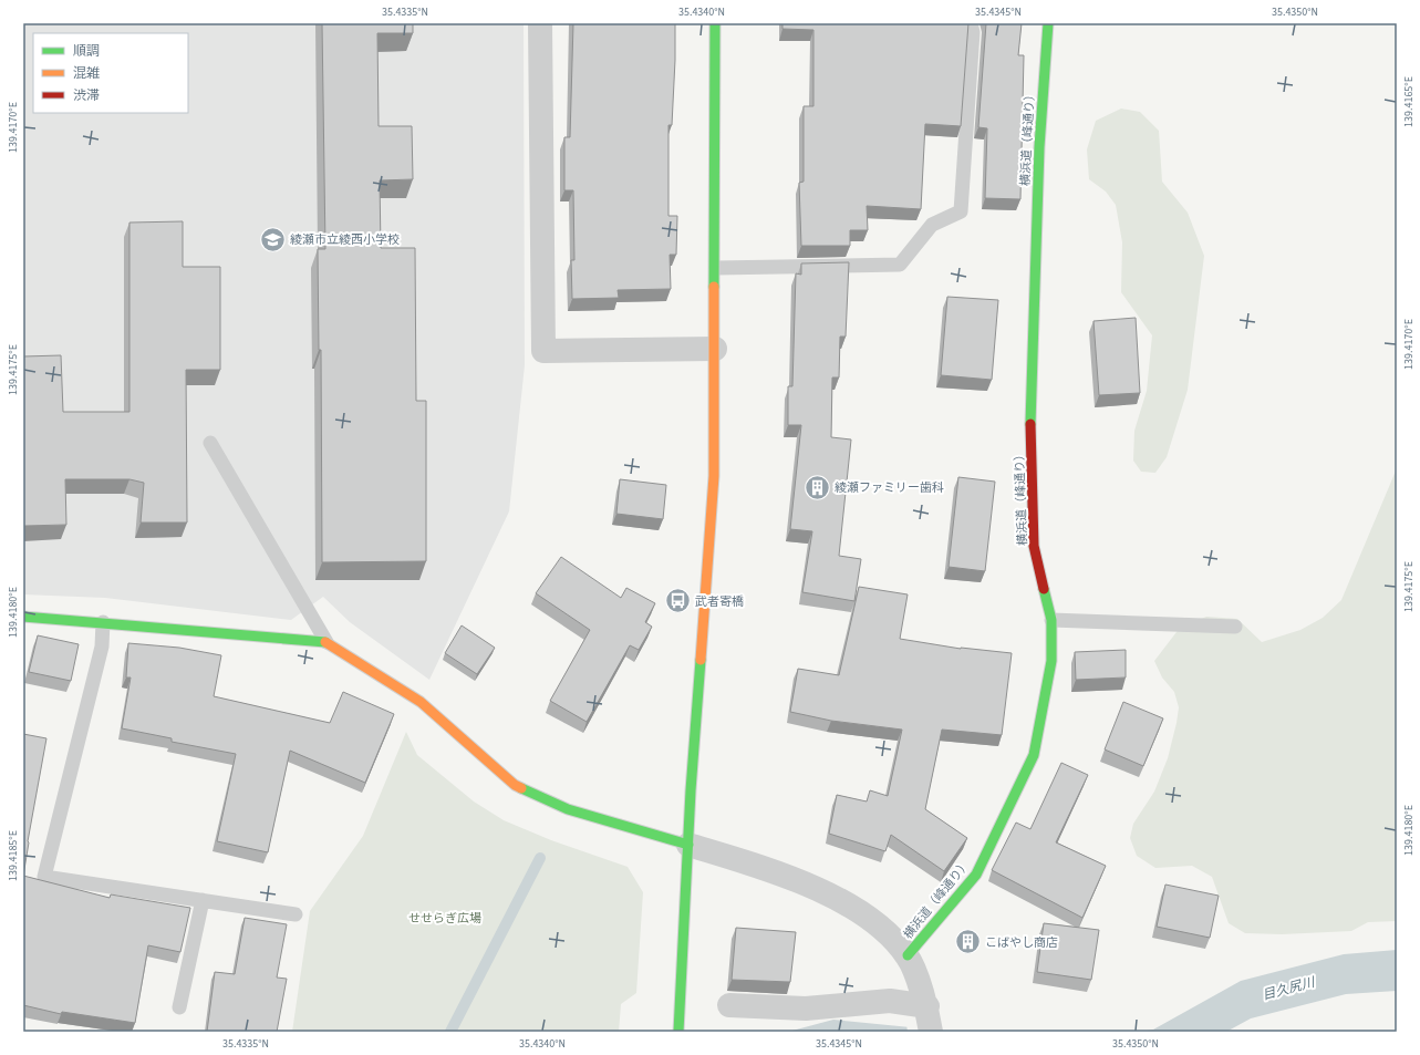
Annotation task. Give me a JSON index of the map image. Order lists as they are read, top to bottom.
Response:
{
  "streets": {
    "street": ["横浜道（峰通り）"]
  },
  "water": ["目久尻川"],
  "parks": ["せせらぎ広場"],
  "places": {
    "school or university": ["綾瀬市立綾西小学校"],
    "building": ["綾瀬ファミリー歯科", "こばやし商店"],
    "bus stop": ["武者寄橋"]
  },
  "legend": ["順調", "混雑", "渋滞"],
  "coordinates": [
    "35.4335°N",
    "35.4340°N",
    "35.4345°N",
    "35.4350°N",
    "139.4165°E",
    "139.4170°E",
    "139.4175°E",
    "139.4180°E",
    "139.4185°E"
  ]
}
